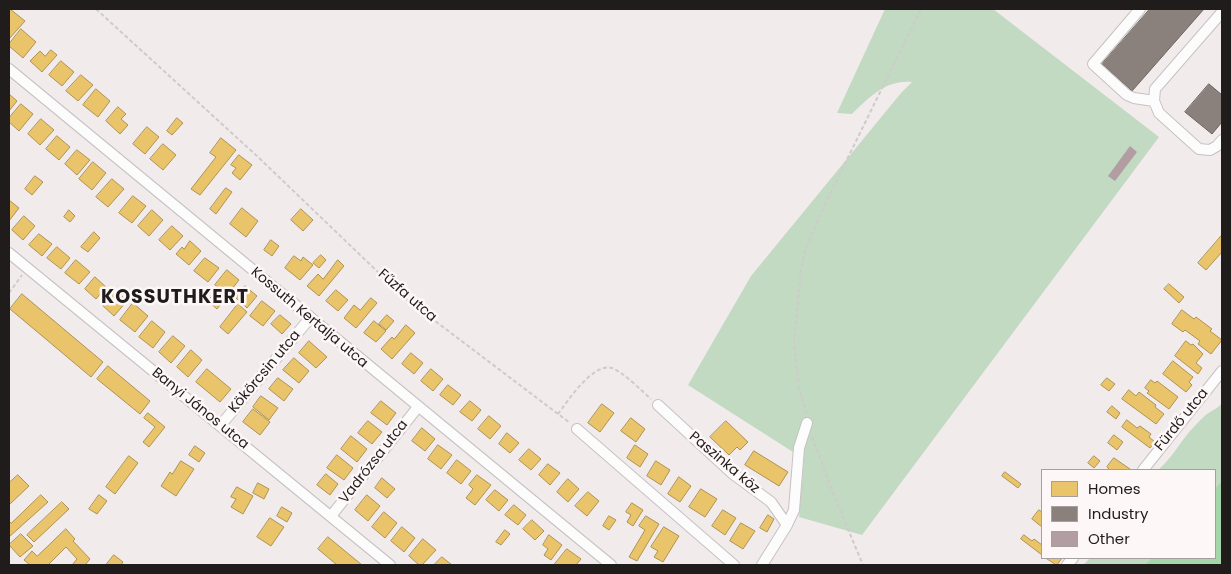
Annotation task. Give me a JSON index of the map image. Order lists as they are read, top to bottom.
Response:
{
  "streets": {
    "street": [
      "Kossuth Kertalja utca",
      "Kökörcsin utca",
      "Banyi János utca",
      "Fürdő utca",
      "Vadrózsa utca",
      "Paszinka köz"
    ],
    "path": ["Fűzfa utca"]
  },
  "crossings": [
    ["Kossuth Kertalja utca", "Kökörcsin utca"],
    ["Kossuth Kertalja utca", "Vadrózsa utca"],
    ["Kökörcsin utca", "Banyi János utca"],
    ["Banyi János utca", "Vadrózsa utca"]
  ],
  "districts": ["KOSSUTHKERT"],
  "legend": ["Homes", "Industry", "Other"]
}
